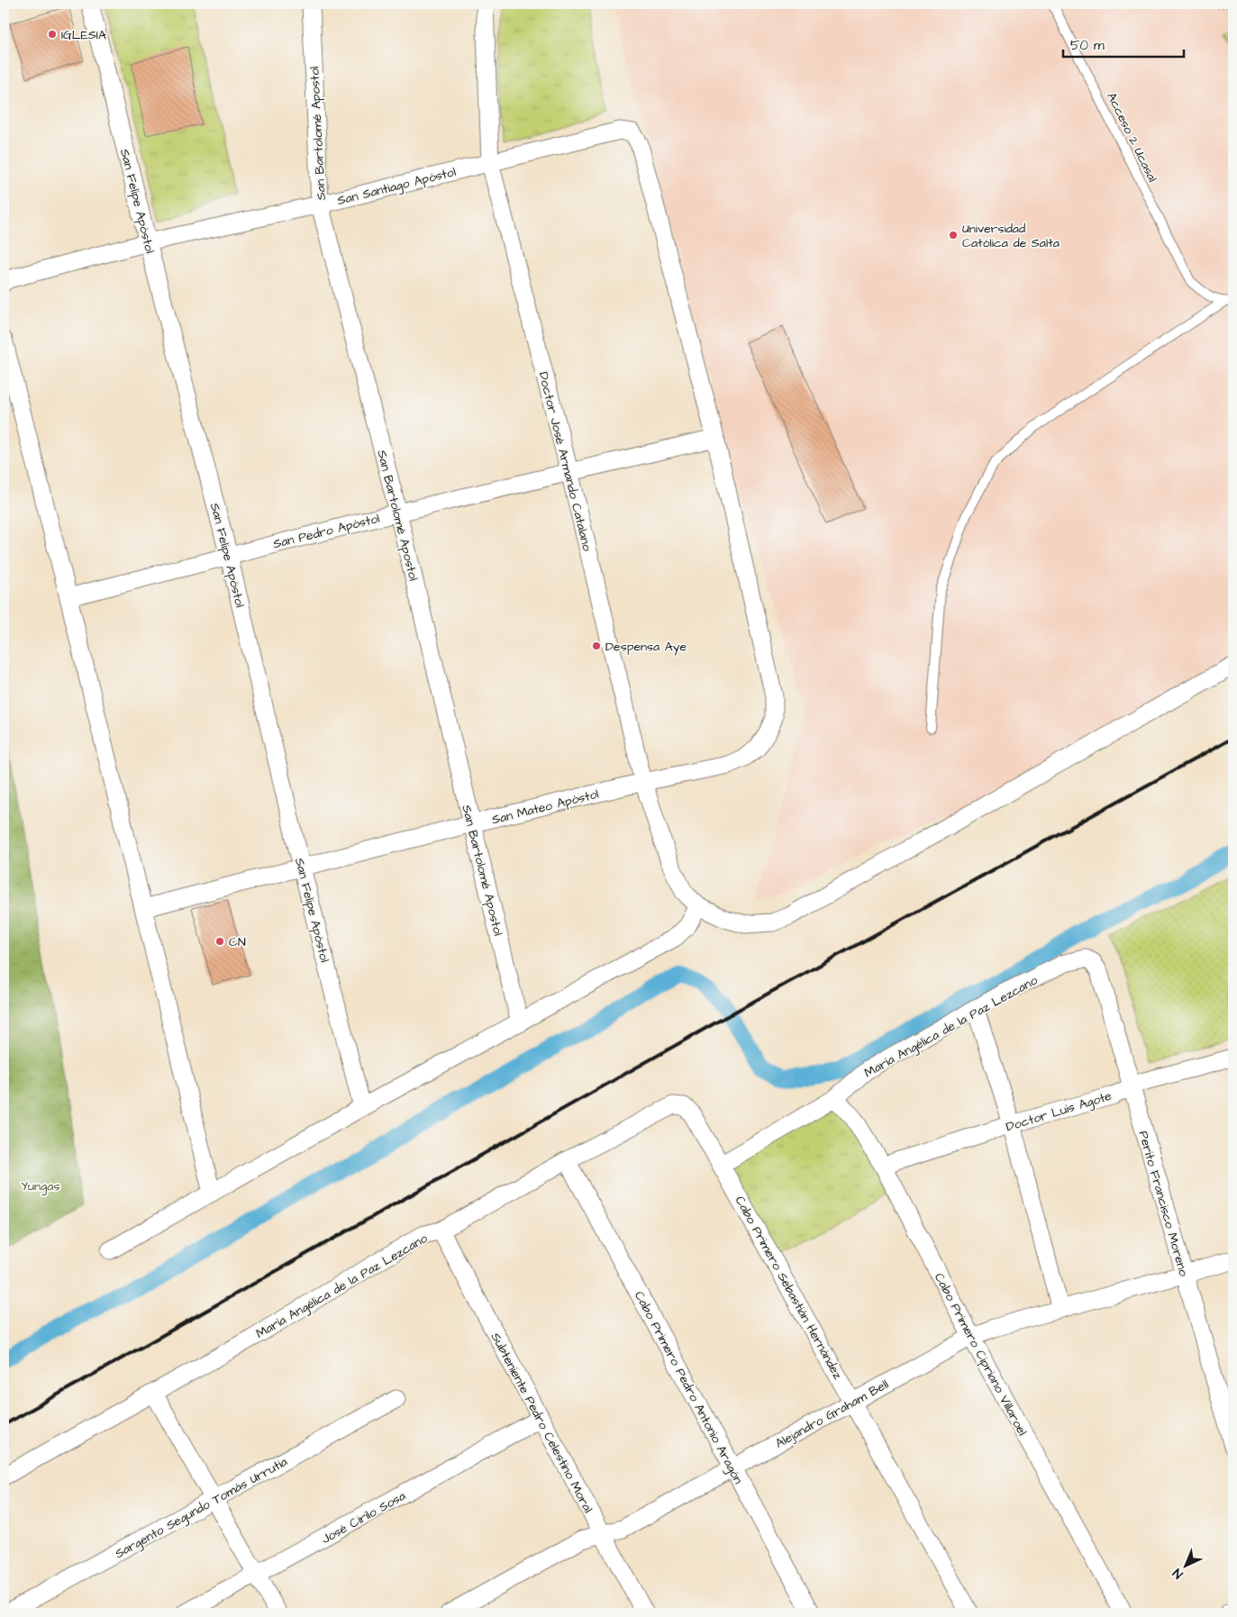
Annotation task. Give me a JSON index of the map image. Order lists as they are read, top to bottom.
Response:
{
  "streets": {
    "street": [
      "San Bartolomé Apostol",
      "San Santiago Apóstol",
      "San Felipe Apóstol",
      "Doctor José Armando Catalano",
      "San Pedro Apóstol",
      "San Mateo Apóstol",
      "María Angélica de la Paz Lezcano",
      "Doctor Luis Agote",
      "Perito Francisco Moreno",
      "Cabo Primero Sebastián Hernández",
      "Cabo Primero Cipriano Villaroel",
      "Cabo Primero Pedro Antonio Aragón",
      "Alejandro Graham Bell",
      "Subteniente Pedro Celestino Moral",
      "Sargento Segundo Tomás Urrutia",
      "José Cirilo Sosa"
    ],
    "lane": ["Acceso 2 Ucasal"]
  },
  "crossings": [
    ["San Bartolomé Apostol", "San Santiago Apóstol"],
    ["San Bartolomé Apostol", "San Pedro Apóstol"],
    ["San Bartolomé Apostol", "San Mateo Apóstol"],
    ["San Santiago Apóstol", "San Felipe Apóstol"],
    ["San Santiago Apóstol", "Doctor José Armando Catalano"],
    ["San Santiago Apóstol", "San Mateo Apóstol"],
    ["San Felipe Apóstol", "San Pedro Apóstol"],
    ["San Felipe Apóstol", "San Mateo Apóstol"],
    ["Doctor José Armando Catalano", "San Pedro Apóstol"],
    ["Doctor José Armando Catalano", "San Mateo Apóstol"],
    ["San Pedro Apóstol", "San Mateo Apóstol"],
    ["María Angélica de la Paz Lezcano", "Perito Francisco Moreno"],
    ["María Angélica de la Paz Lezcano", "Cabo Primero Sebastián Hernández"],
    ["María Angélica de la Paz Lezcano", "Cabo Primero Cipriano Villaroel"],
    ["María Angélica de la Paz Lezcano", "Cabo Primero Pedro Antonio Aragón"],
    ["María Angélica de la Paz Lezcano", "Subteniente Pedro Celestino Moral"],
    ["Doctor Luis Agote", "Perito Francisco Moreno"],
    ["Doctor Luis Agote", "Cabo Primero Cipriano Villaroel"],
    ["Perito Francisco Moreno", "Alejandro Graham Bell"],
    ["Cabo Primero Sebastián Hernández", "Alejandro Graham Bell"],
    ["Cabo Primero Cipriano Villaroel", "Alejandro Graham Bell"],
    ["Cabo Primero Pedro Antonio Aragón", "Alejandro Graham Bell"],
    ["Alejandro Graham Bell", "Subteniente Pedro Celestino Moral"],
    ["Subteniente Pedro Celestino Moral", "José Cirilo Sosa"]
  ],
  "parks": ["Yungas"],
  "places": [
    "IGLESIA",
    "Universidad Católica de Salta",
    "Despensa Aye",
    "CN"
  ],
  "scale_bar": "50 m",
  "north": "bottom left"
}
